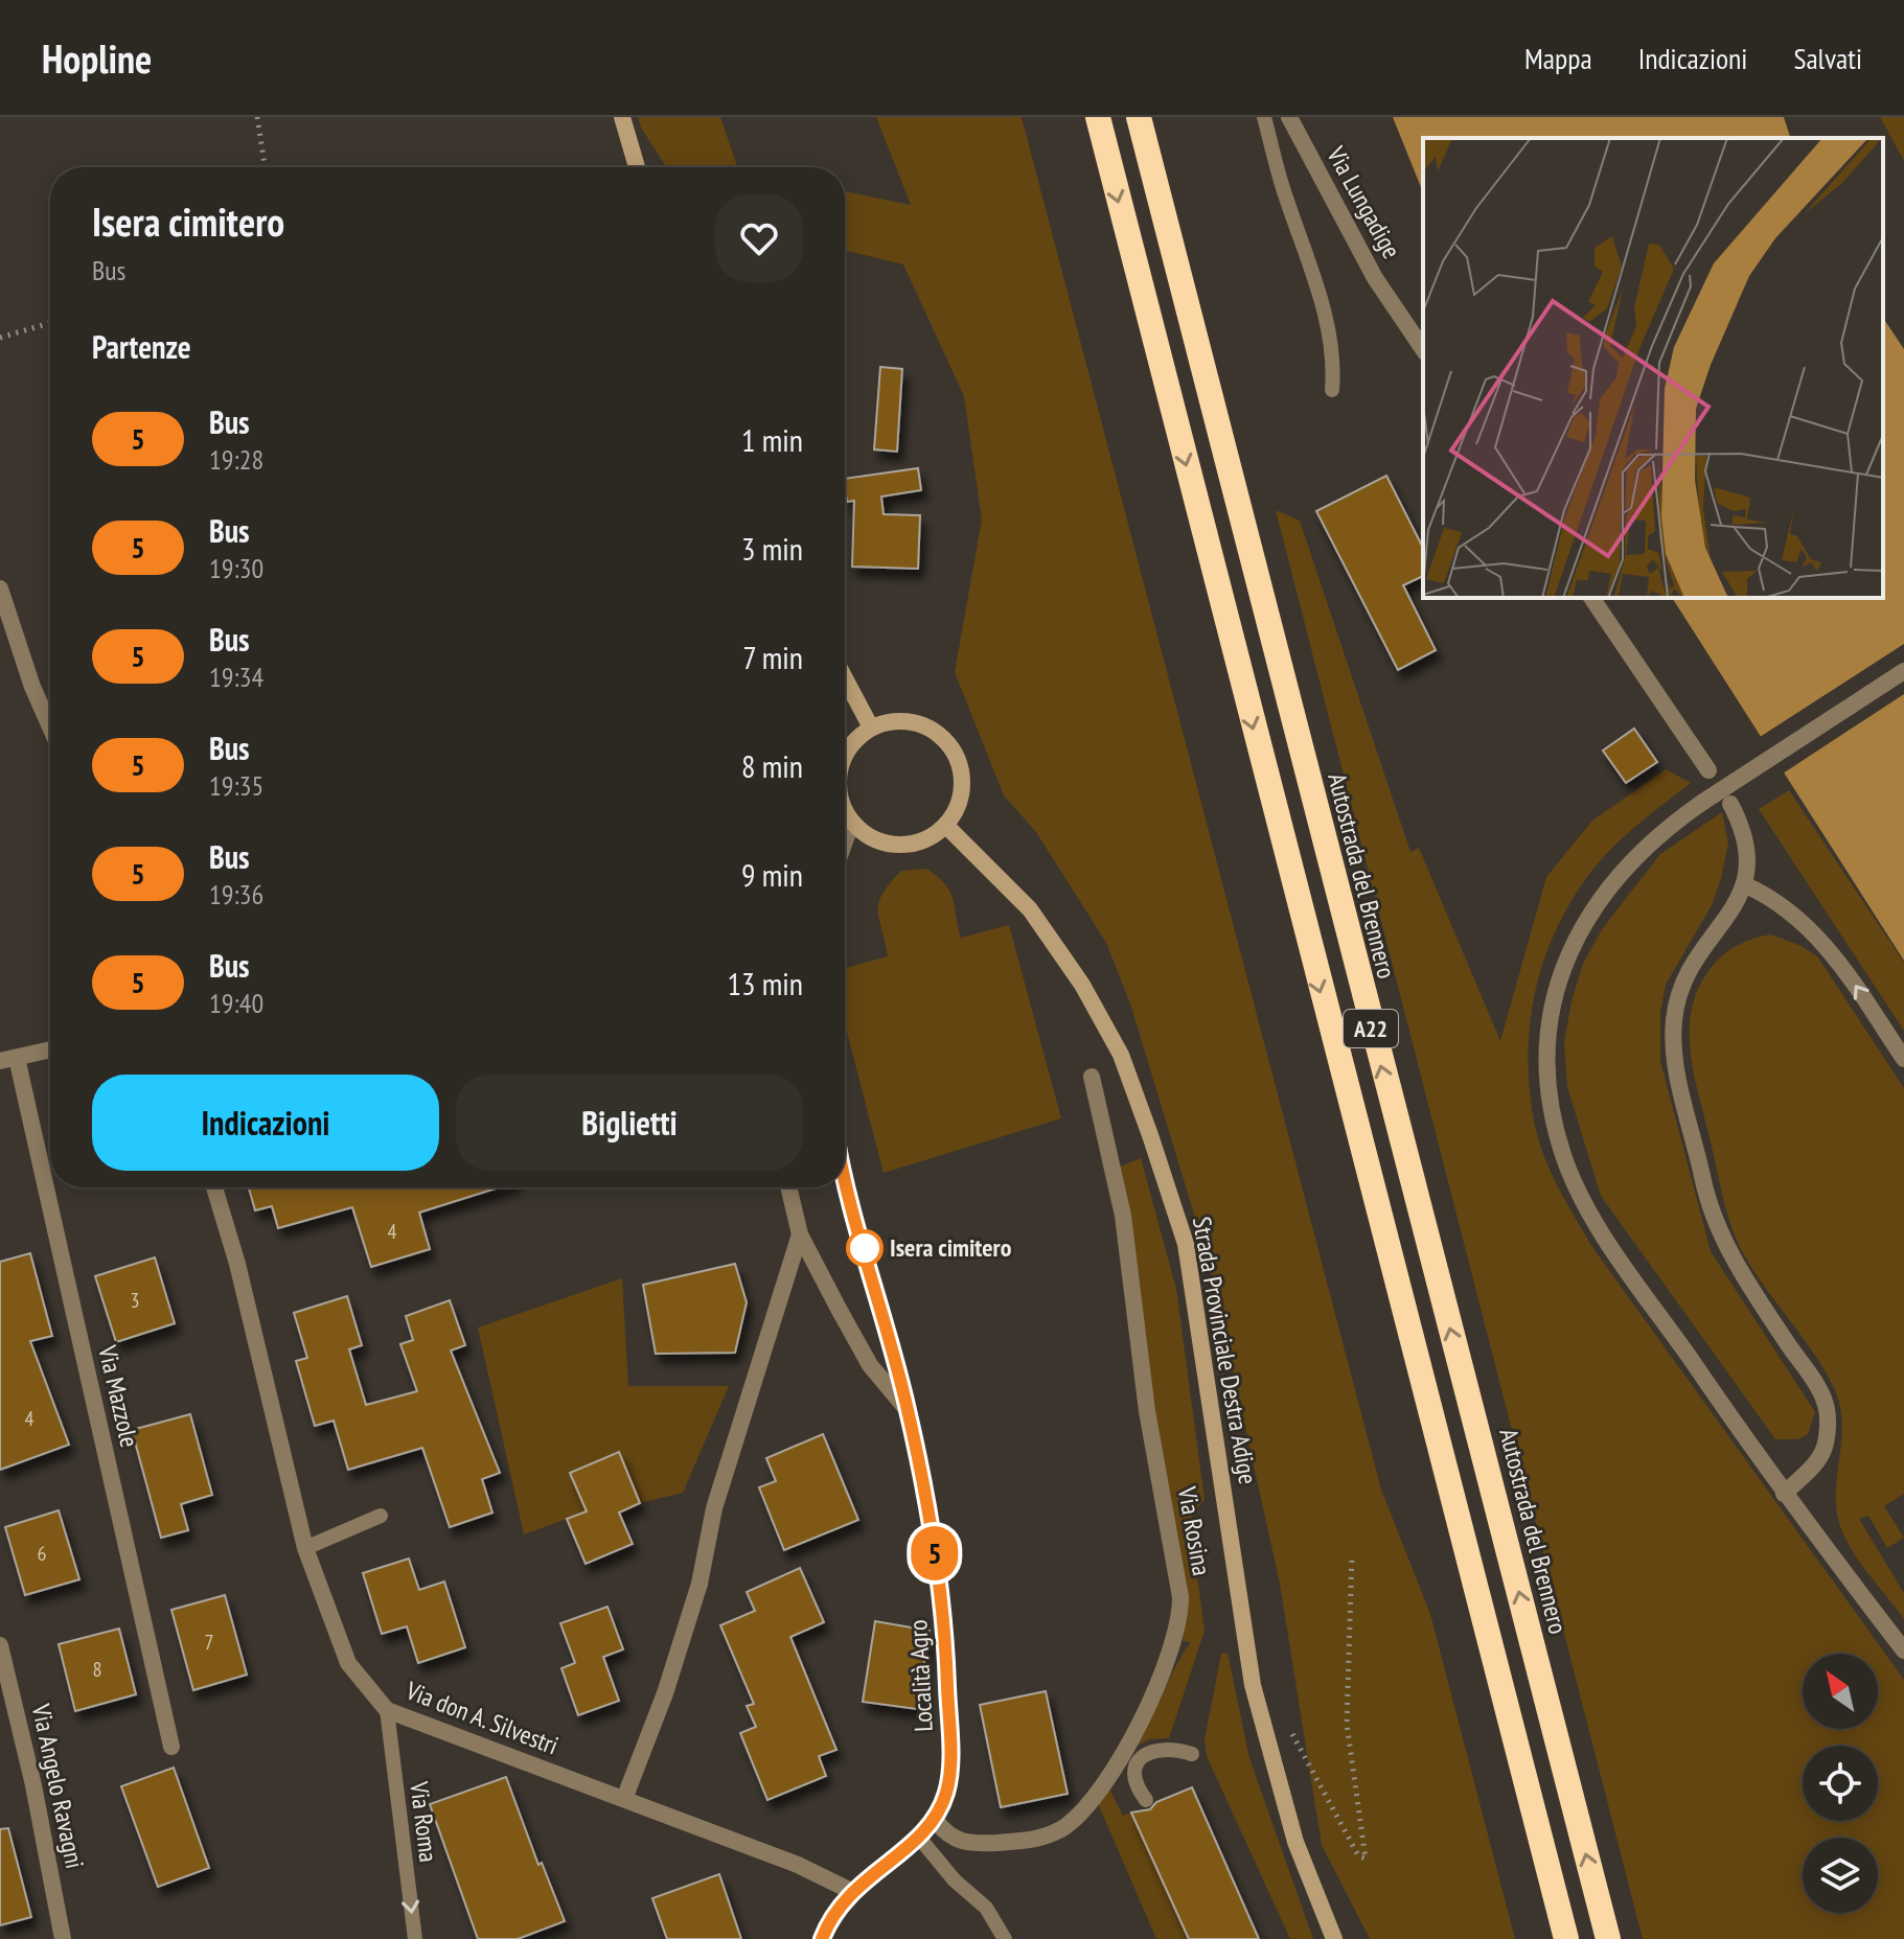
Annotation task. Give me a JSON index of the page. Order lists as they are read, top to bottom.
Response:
{
  "streets": {
    "highway": ["Autostrada del Brennero", "A22"],
    "main road": ["Strada Provinciale Destra Adige"],
    "street": [
      "Via Lungadige",
      "Via Mazzole",
      "Via Rosina",
      "Località Agro",
      "Via don A. Silvestri",
      "Via Angelo Ravagni"
    ],
    "lane": ["Via Roma"]
  },
  "crossings": [
    ["Via Rosina", "Località Agro"],
    ["Località Agro", "Via don A. Silvestri"],
    ["Via don A. Silvestri", "Via Roma"]
  ],
  "one_way": ["Via Roma"],
  "places": ["Isera cimitero"],
  "lines": ["bus line 5"],
  "house_numbers": [
    "4",
    "3",
    "4",
    "6",
    "7",
    "8"
  ],
  "north": "top left",
  "page": {
    "header": "Hopline",
    "nav": ["Mappa", "Indicazioni", "Salvati"],
    "on_map": "5",
    "heading": [
      ["Isera cimitero", "Bus"],
      "Partenze"
    ],
    "list": [
      {
        "mark": "5",
        "name": "Bus",
        "note": "19:28",
        "value": "1 min"
      },
      {
        "mark": "5",
        "name": "Bus",
        "note": "19:30",
        "value": "3 min"
      },
      {
        "mark": "5",
        "name": "Bus",
        "note": "19:34",
        "value": "7 min"
      },
      {
        "mark": "5",
        "name": "Bus",
        "note": "19:35",
        "value": "8 min"
      },
      {
        "mark": "5",
        "name": "Bus",
        "note": "19:36",
        "value": "9 min"
      },
      {
        "mark": "5",
        "name": "Bus",
        "note": "19:40",
        "value": "13 min"
      }
    ],
    "buttons": ["Indicazioni", "Biglietti"]
  }
}
